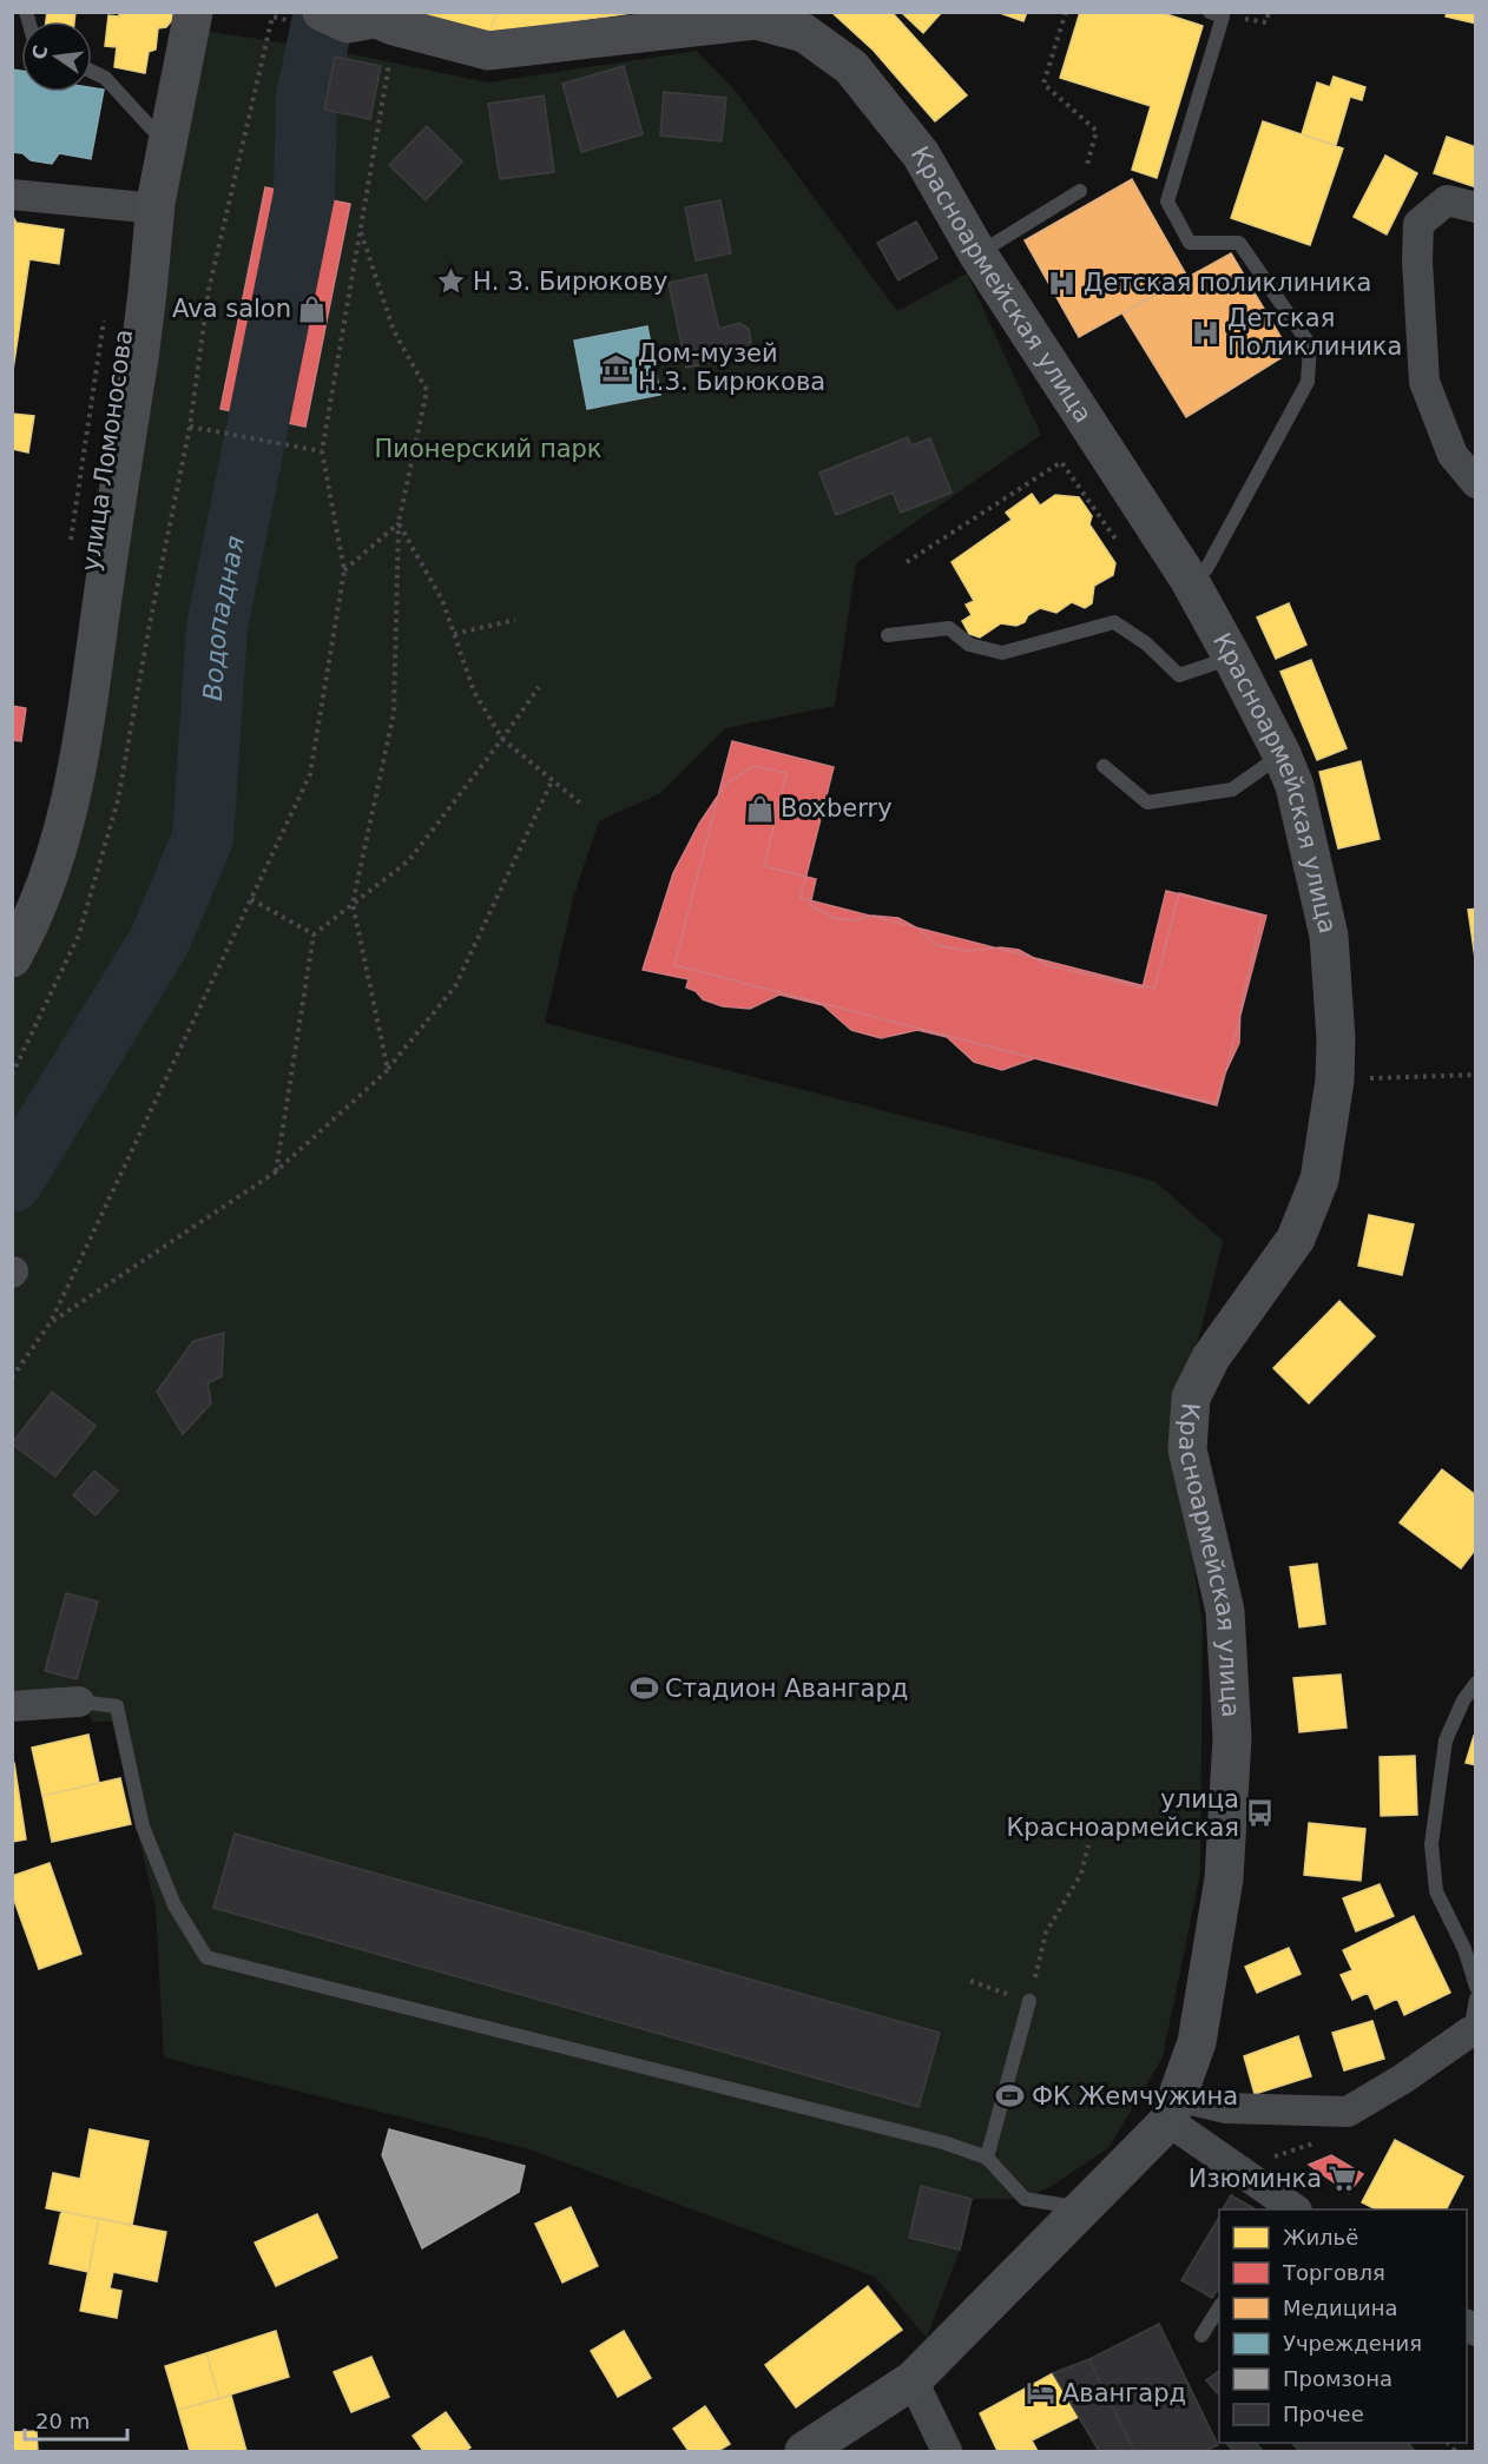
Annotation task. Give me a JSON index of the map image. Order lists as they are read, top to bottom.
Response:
{
  "streets": {
    "main road": ["Красноармейская улица", "улица Ломоносова"]
  },
  "water": ["Водопадная"],
  "parks": ["Пионерский парк"],
  "places": {
    "place": ["Н. З. Бирюкову"],
    "hospital": ["Детская поликлиника", "Детская Поликлиника"],
    "shop": ["Ava salon", "Boxberry"],
    "museum": ["Дом-музей Н.З. Бирюкова"],
    "sports": ["Стадион Авангард", "ФК Жемчужина"],
    "bus stop": ["улица Красноармейская"],
    "supermarket": ["Изюминка"],
    "hotel": ["Авангард"]
  },
  "legend": [
    "Жильё",
    "Торговля",
    "Медицина",
    "Учреждения",
    "Промзона",
    "Прочее"
  ],
  "scale_bar": "20 m",
  "north": "left"
}
